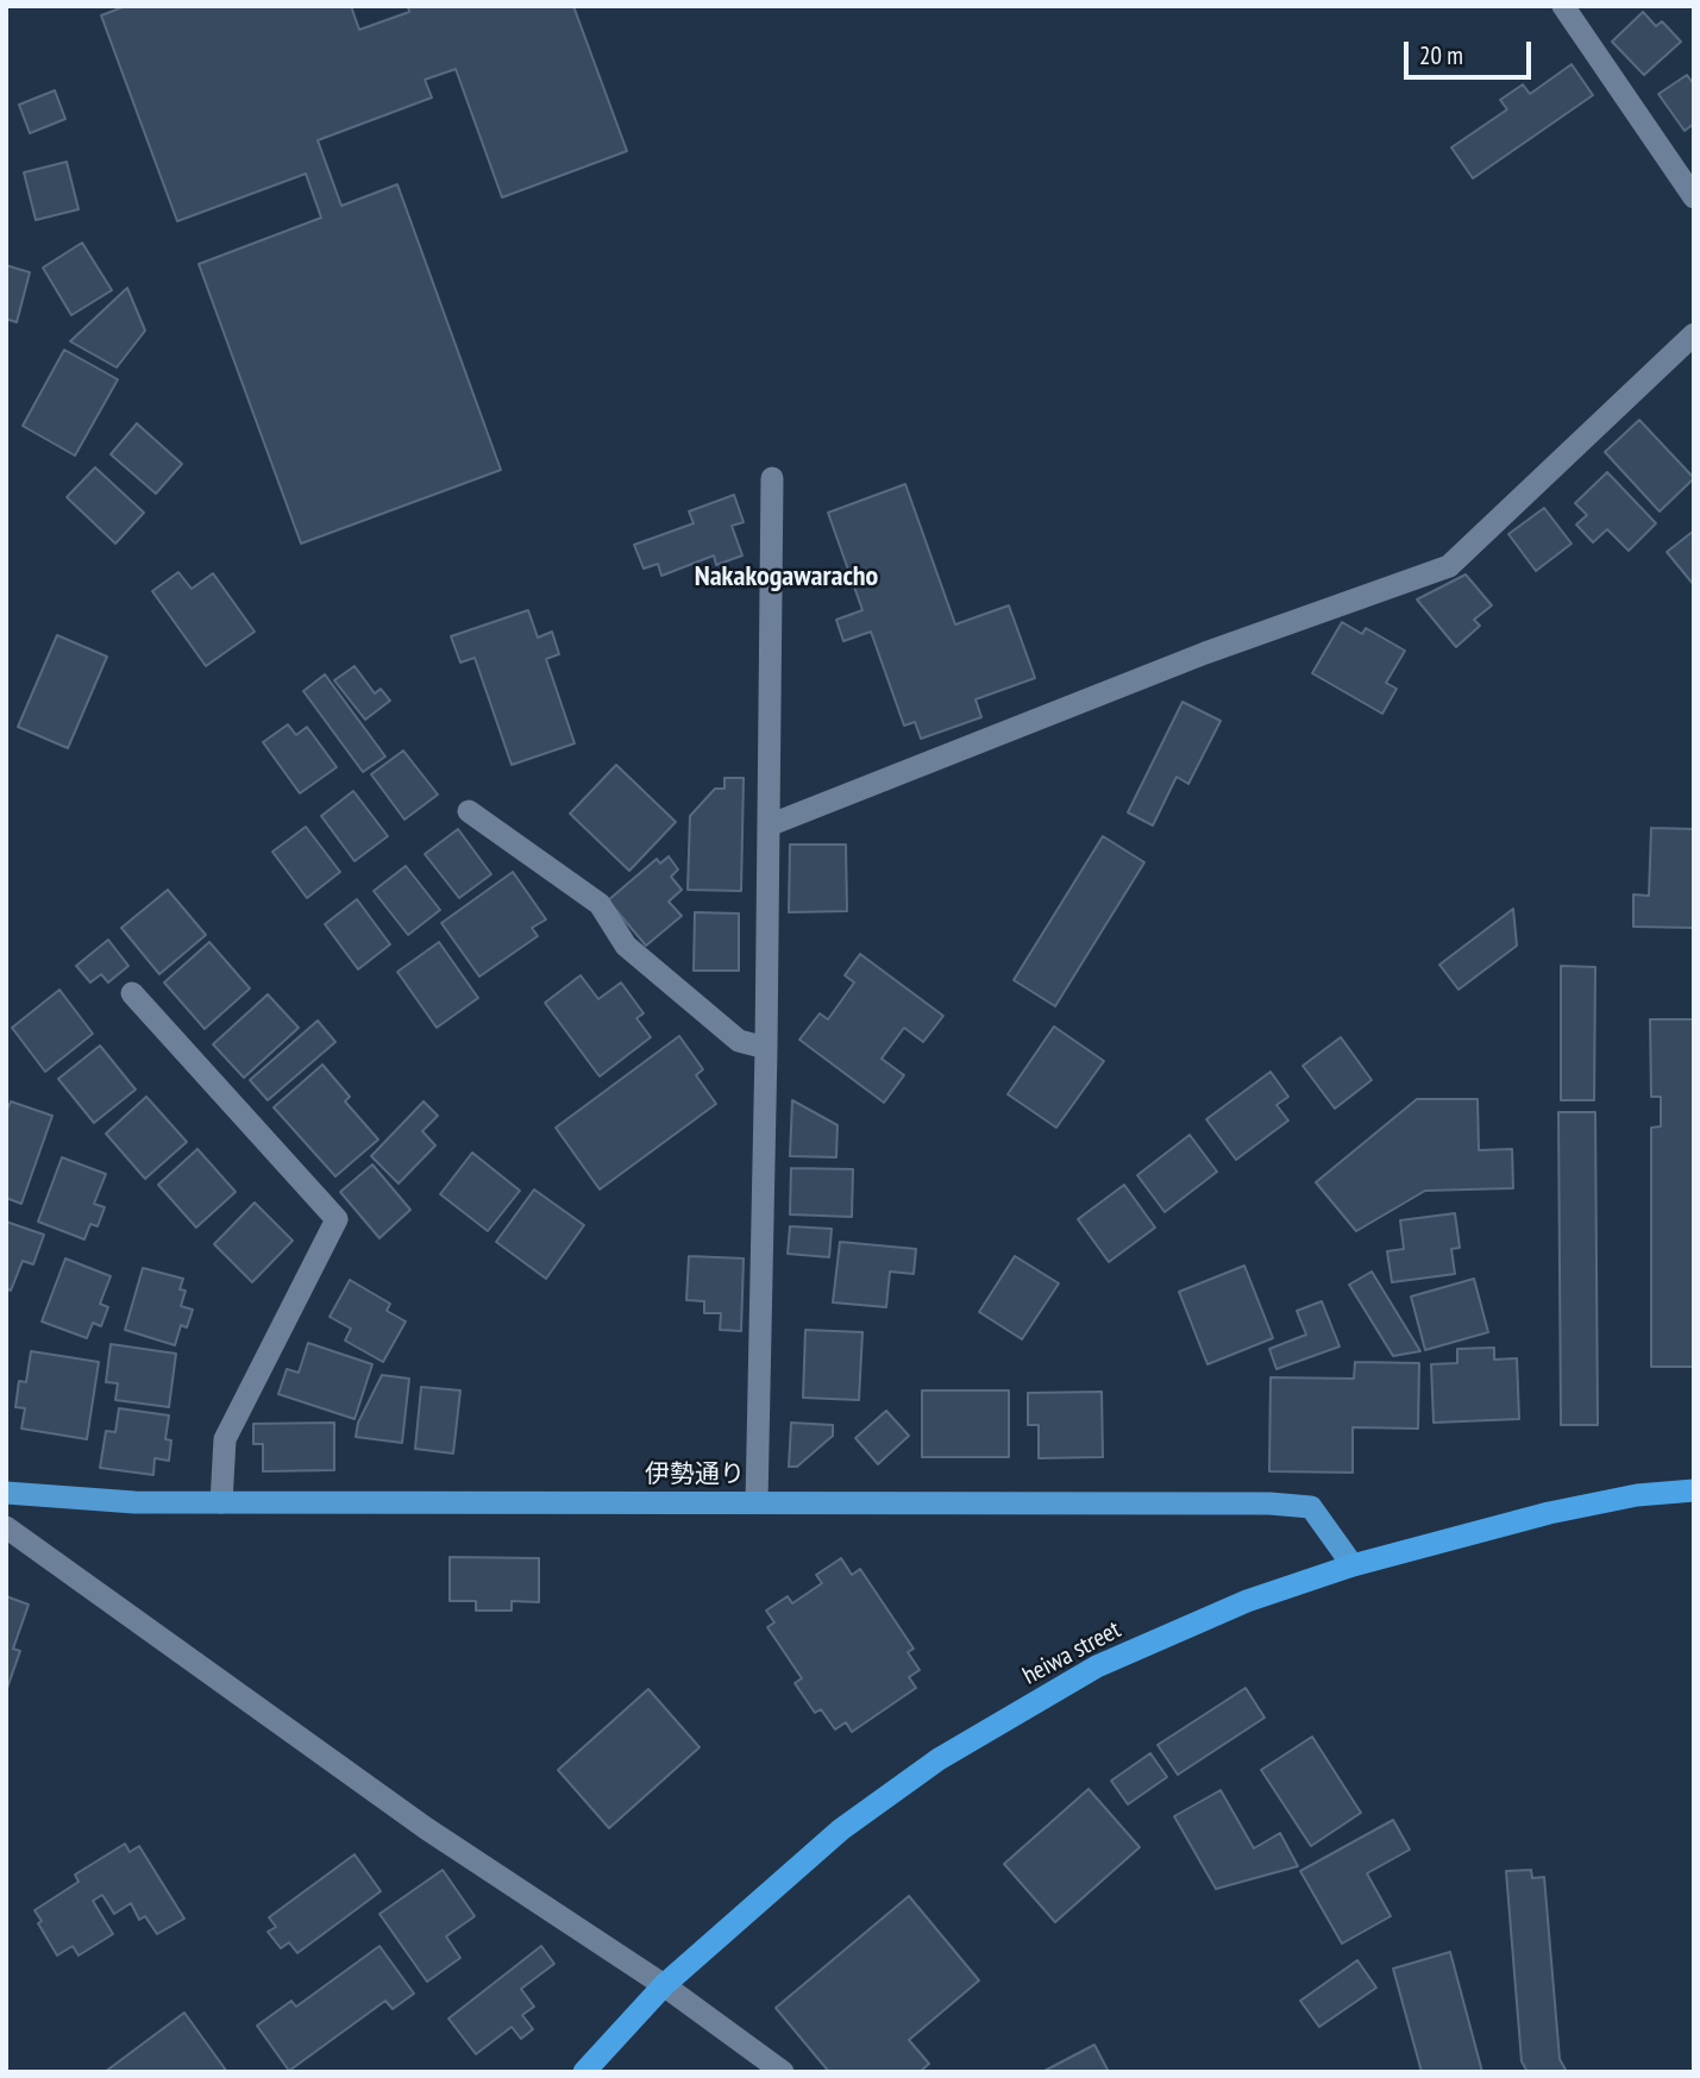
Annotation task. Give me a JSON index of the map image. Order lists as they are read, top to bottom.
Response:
{
  "streets": {
    "highway": ["heiwa street"],
    "main road": ["伊勢通り"]
  },
  "crossings": [
    ["伊勢通り", "heiwa street"]
  ],
  "districts": ["Nakakogawaracho"],
  "scale_bar": "20 m"
}
